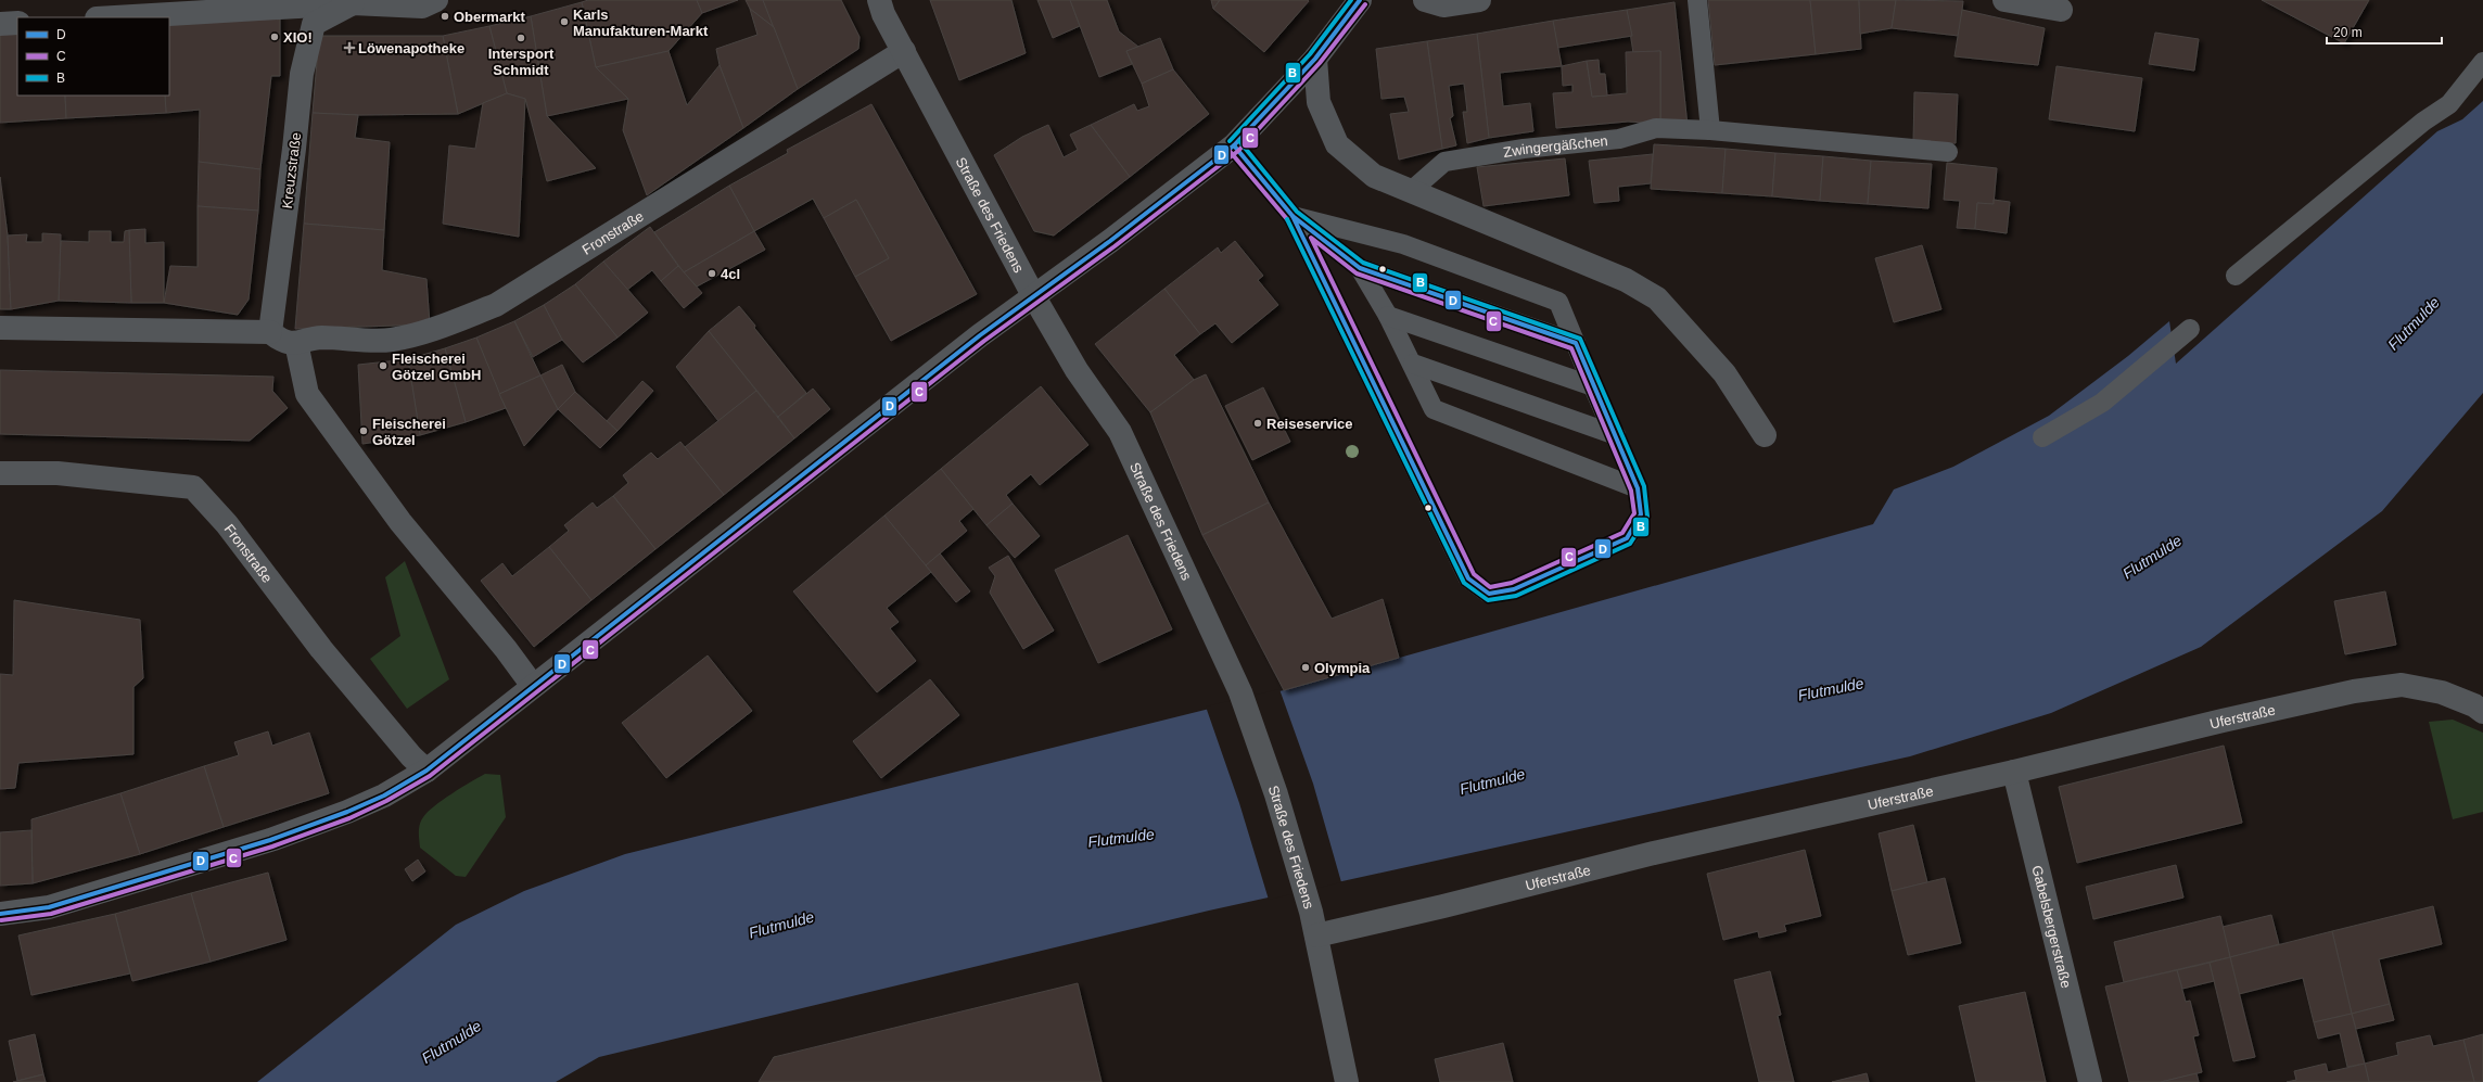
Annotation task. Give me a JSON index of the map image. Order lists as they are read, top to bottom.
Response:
{
  "streets": {
    "street": [
      "Kreuzstraße",
      "Straße des Friedens",
      "Fronstraße",
      "Uferstraße",
      "Gabelsbergerstraße"
    ],
    "lane": ["Zwingergäßchen"]
  },
  "crossings": [
    ["Straße des Friedens", "Fronstraße"],
    ["Straße des Friedens", "Uferstraße"],
    ["Uferstraße", "Gabelsbergerstraße"]
  ],
  "water": ["Flutmulde"],
  "places": {
    "other": [
      "Obermarkt",
      "Karls Manufakturen-Markt",
      "XIO!",
      "Intersport Schmidt",
      "4cl",
      "Fleischerei Götzel GmbH",
      "Reiseservice",
      "Fleischerei Götzel",
      "Olympia"
    ],
    "health": ["Löwenapotheke"]
  },
  "lines": ["transit line D", "transit line B", "transit line C"],
  "legend": ["D", "C", "B"],
  "scale_bar": "20 m"
}
